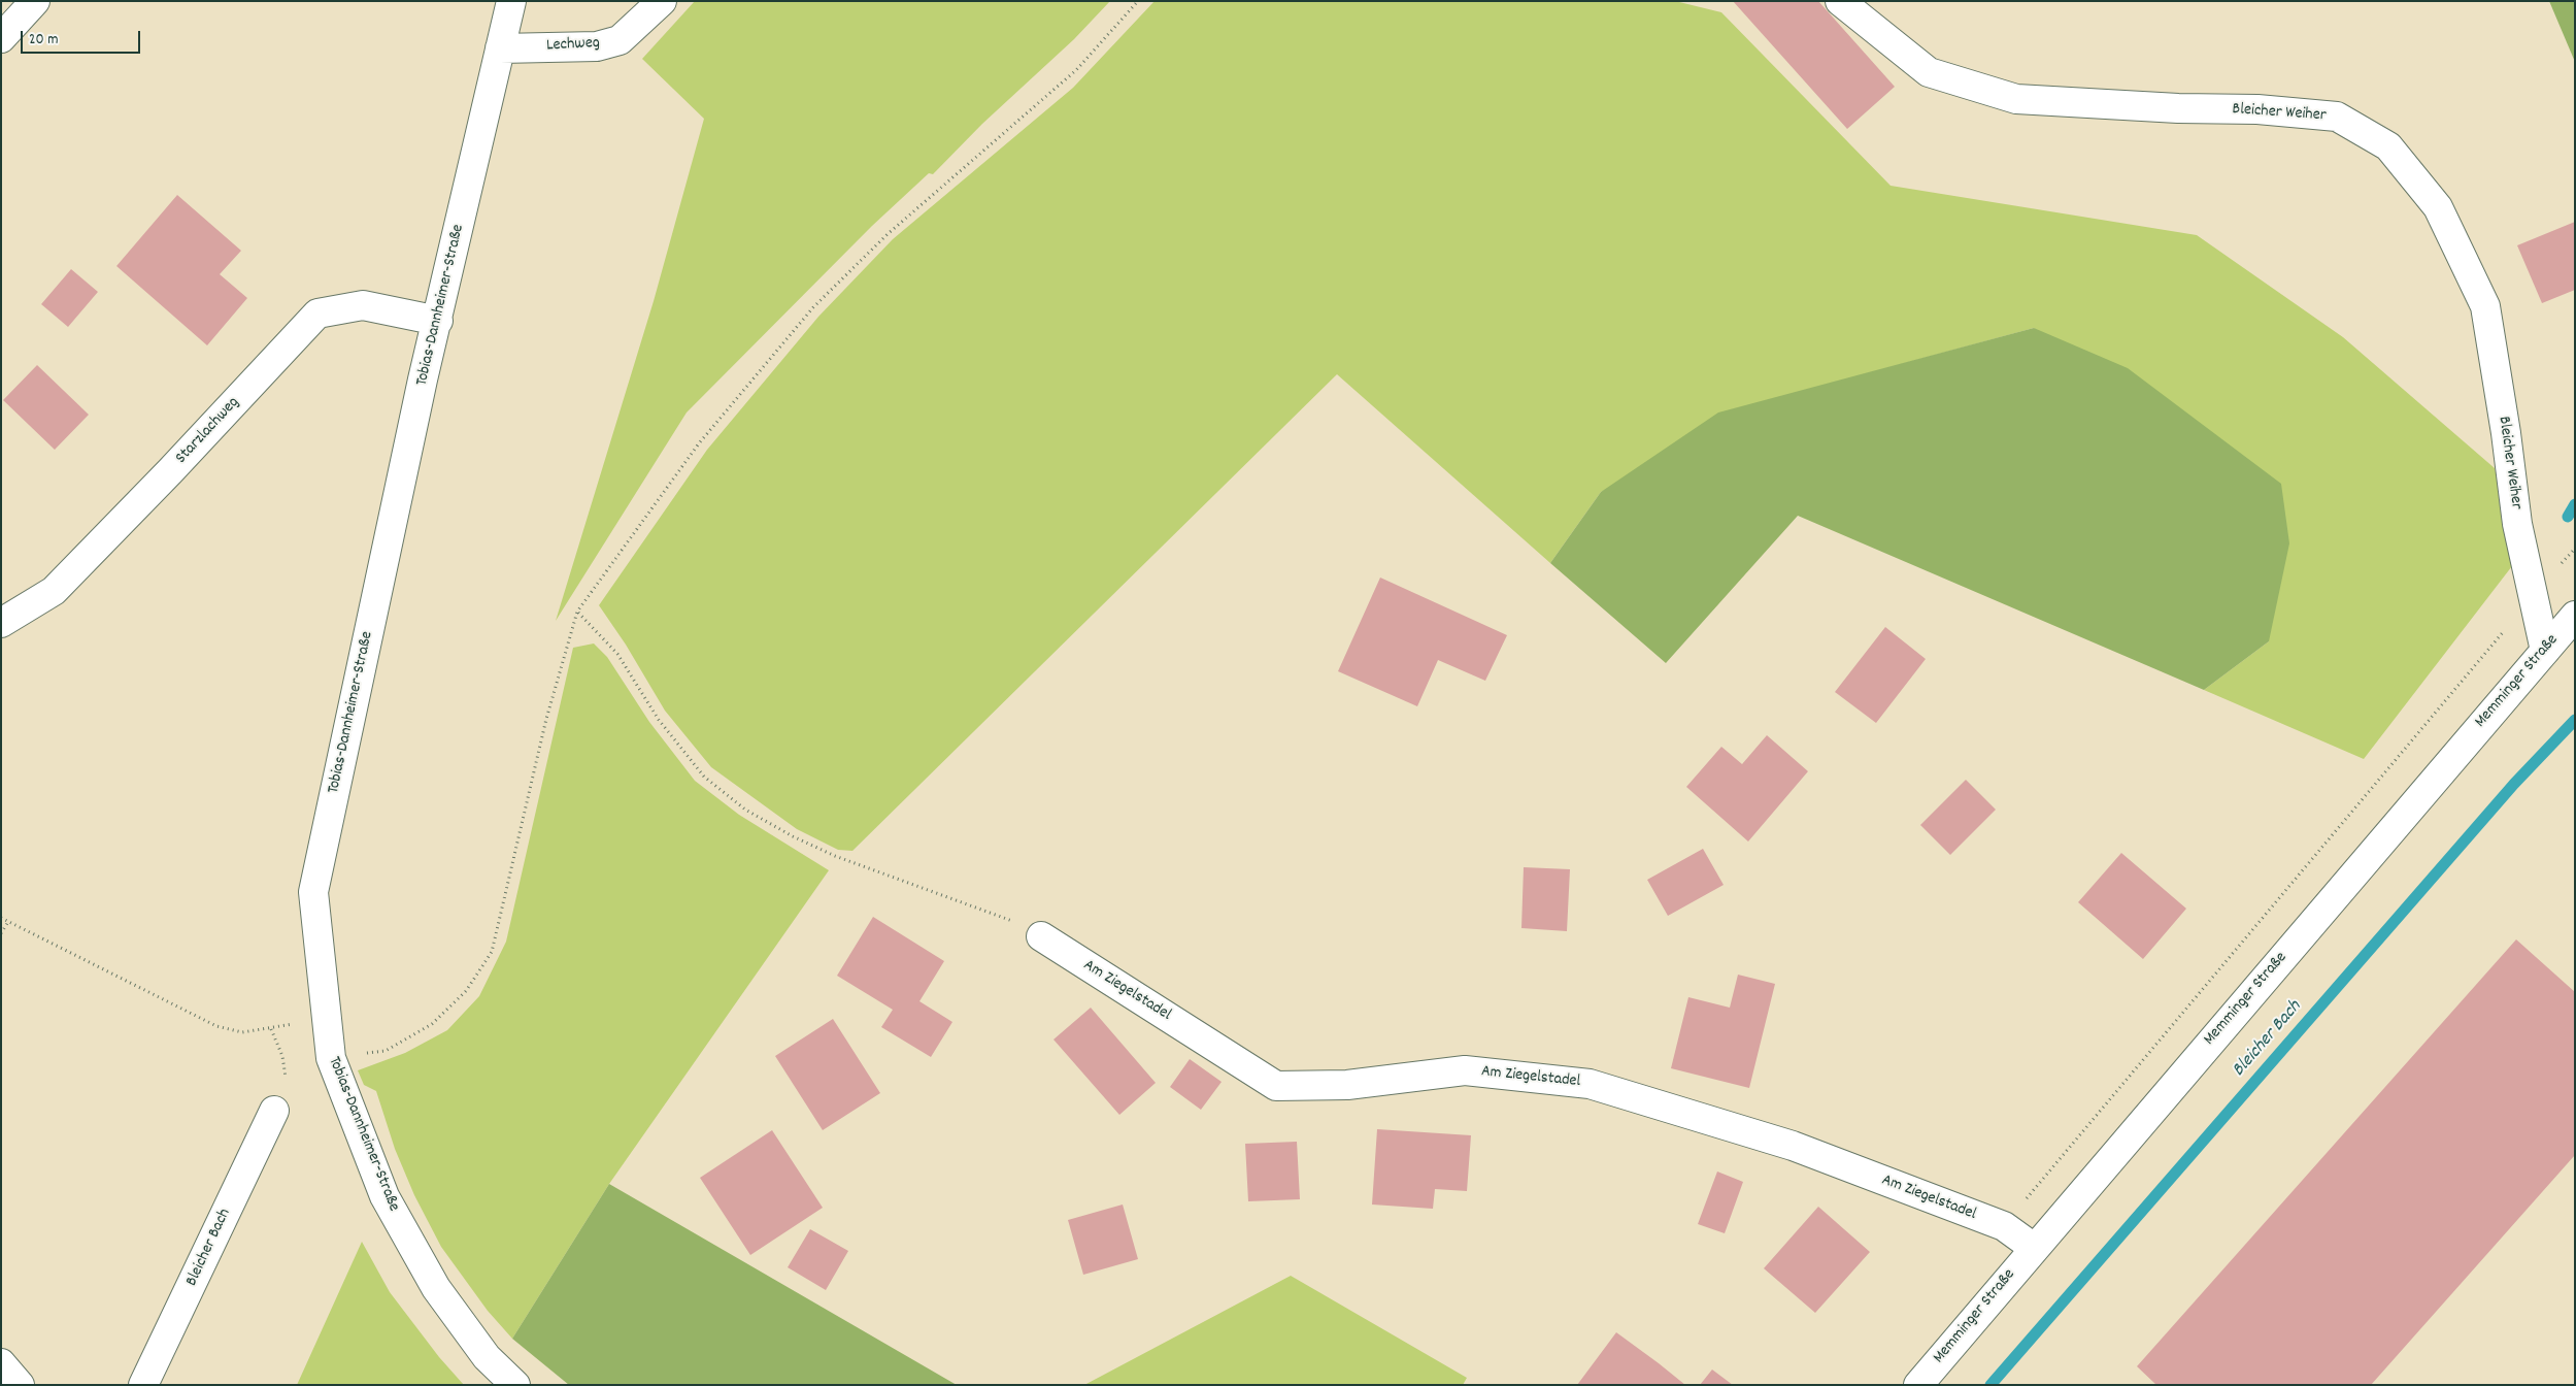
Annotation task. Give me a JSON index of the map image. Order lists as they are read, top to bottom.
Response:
{
  "streets": {
    "street": [
      "Lechweg",
      "Bleicher Weiher",
      "Tobias-Dannheimer-Straße",
      "Starzlachweg",
      "Memminger Straße",
      "Am Ziegelstadel",
      "Bleicher Bach"
    ]
  },
  "crossings": [
    ["Lechweg", "Tobias-Dannheimer-Straße"],
    ["Bleicher Weiher", "Memminger Straße"],
    ["Tobias-Dannheimer-Straße", "Starzlachweg"],
    ["Memminger Straße", "Am Ziegelstadel"]
  ],
  "water": ["Bleicher Bach"],
  "scale_bar": "20 m"
}
